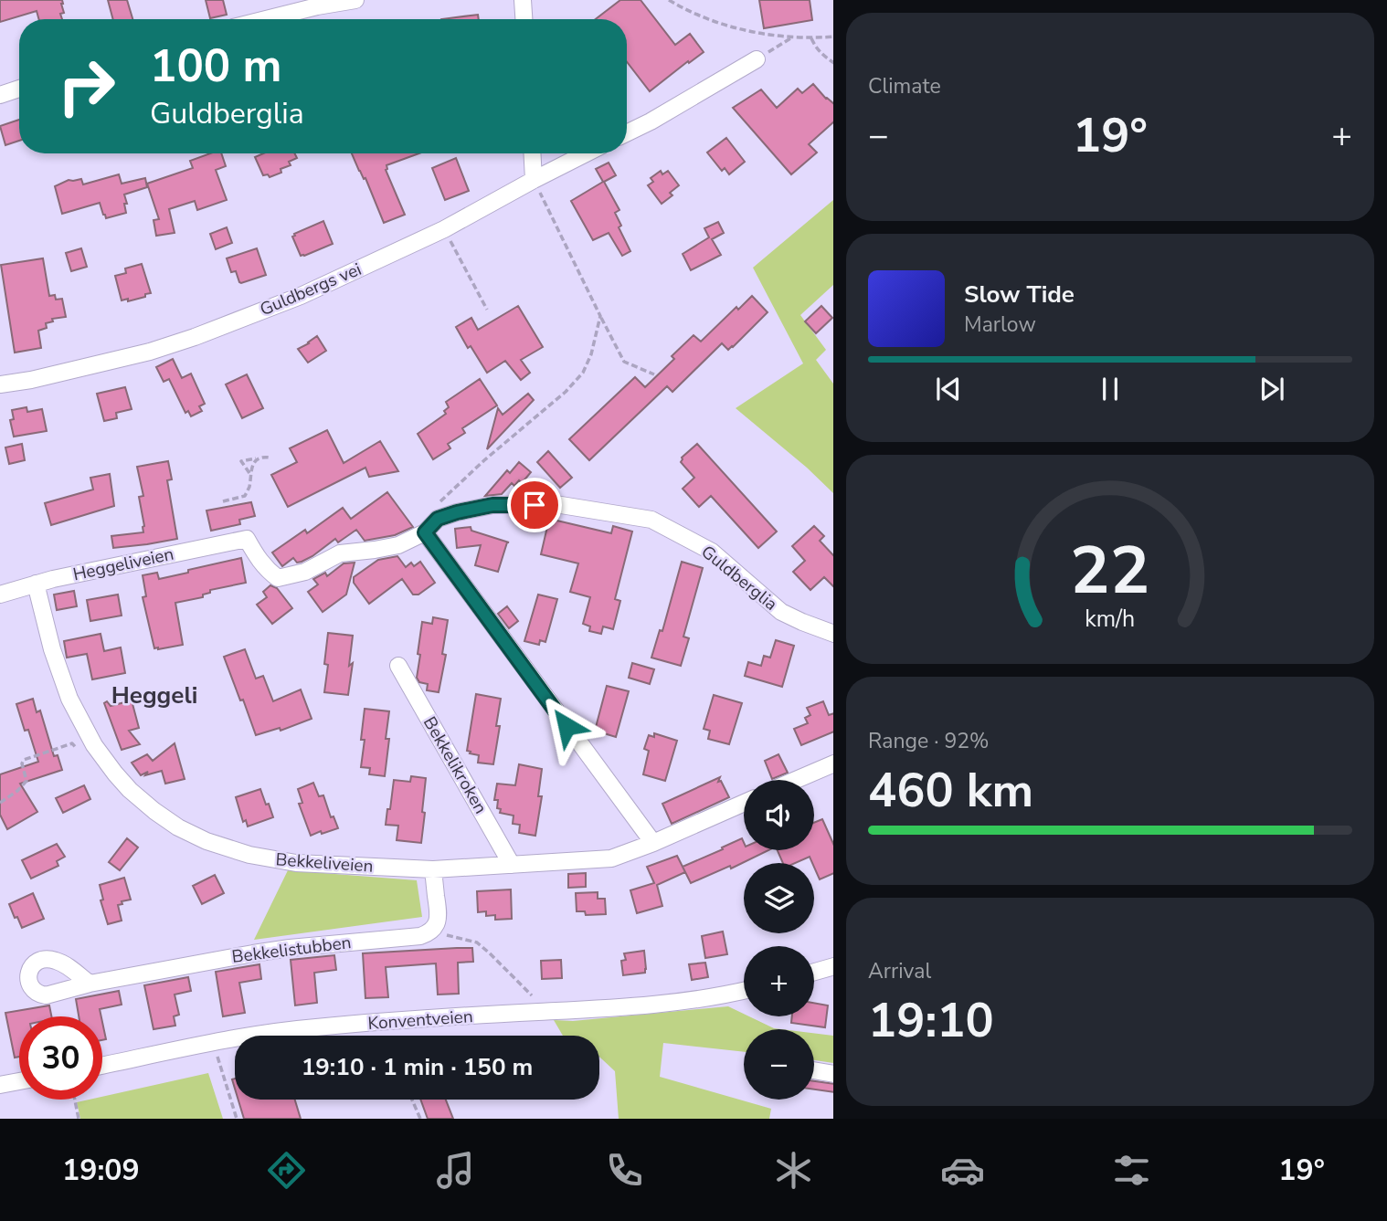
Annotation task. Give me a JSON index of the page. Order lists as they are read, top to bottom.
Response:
{
  "streets": {
    "street": [
      "Guldbergs vei",
      "Heggeliveien",
      "Guldberglia",
      "Bekkelikroken",
      "Bekkeliveien",
      "Bekkelistubben",
      "Konventveien"
    ]
  },
  "crossings": [
    ["Heggeliveien", "Bekkeliveien"],
    ["Bekkelikroken", "Bekkeliveien"]
  ],
  "districts": ["Heggeli"],
  "page": {
    "tile": [
      "Climate",
      ["Range · 92%", "460 km"],
      ["Arrival", "19:10"]
    ],
    "turn": ["100 m", "Guldberglia"],
    "heat": ["−", "19°", "+"],
    "song": ["Slow Tide", "Marlow"],
    "map_buttons": ["+", "−"],
    "limit": "30",
    "trip": "19:10 · 1 min · 150 m",
    "tabs": ["19:09", "19°"],
    "gauge": ["22", "km/h"]
  }
}
